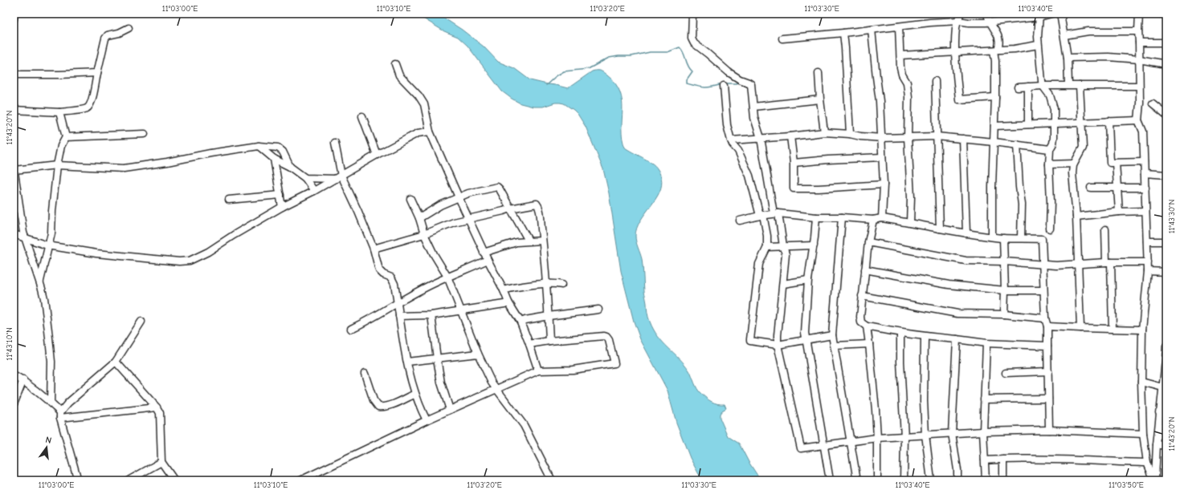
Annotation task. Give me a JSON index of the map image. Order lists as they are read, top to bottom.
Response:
{
  "north": "top",
  "coordinates": [
    "11°03'00\"E",
    "11°03'10\"E",
    "11°03'20\"E",
    "11°03'30\"E",
    "11°03'40\"E",
    "11°43'20\"N",
    "11°43'30\"N",
    "11°43'10\"N",
    "11°03'50\"E"
  ]
}
